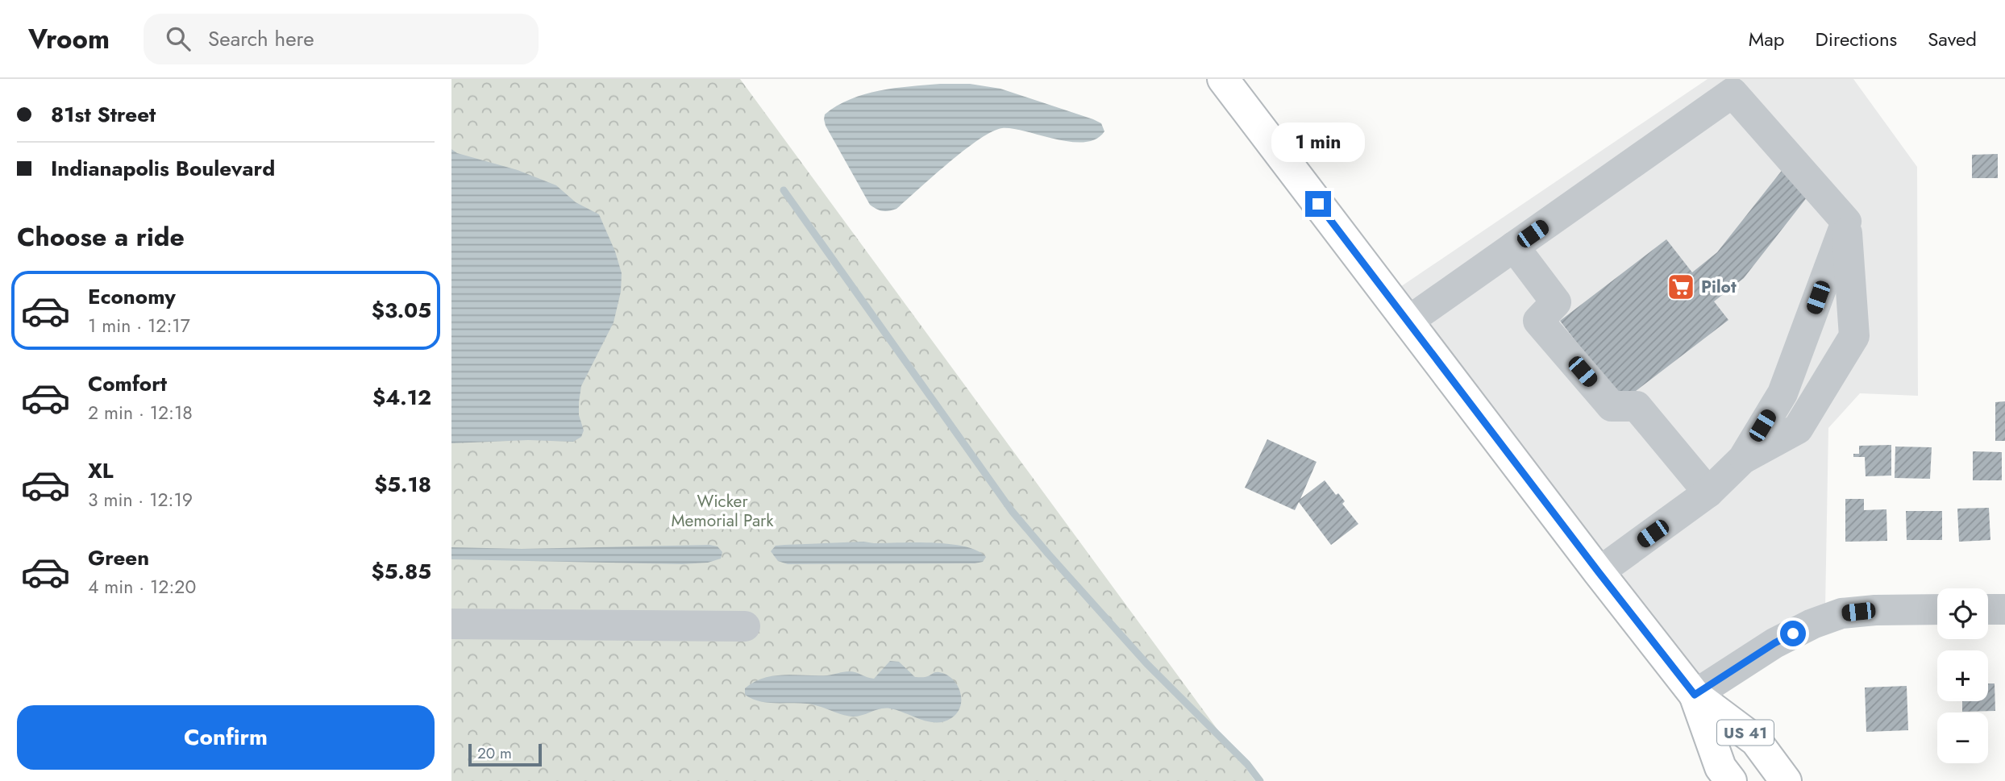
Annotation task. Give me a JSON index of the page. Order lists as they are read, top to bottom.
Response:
{
  "streets": {
    "highway": ["US 41"]
  },
  "parks": ["Wicker Memorial Park"],
  "places": {
    "supermarket": ["Pilot"]
  },
  "scale_bar": "20 m",
  "page": {
    "header": "Vroom",
    "search": "Search here",
    "nav": ["Map", "Directions", "Saved"],
    "banner": ["81st Street", "Indianapolis Boulevard"],
    "bubble": "1 min",
    "heading": "Choose a ride",
    "list": [
      {
        "name": "Economy",
        "note": "1 min · 12:17",
        "value": "$3.05"
      },
      {
        "name": "Comfort",
        "note": "2 min · 12:18",
        "value": "$4.12"
      },
      {
        "name": "XL",
        "note": "3 min · 12:19",
        "value": "$5.18"
      },
      {
        "name": "Green",
        "note": "4 min · 12:20",
        "value": "$5.85"
      }
    ],
    "map_buttons": ["+", "−"],
    "buttons": "Confirm",
    "scale": "20 m"
  }
}
